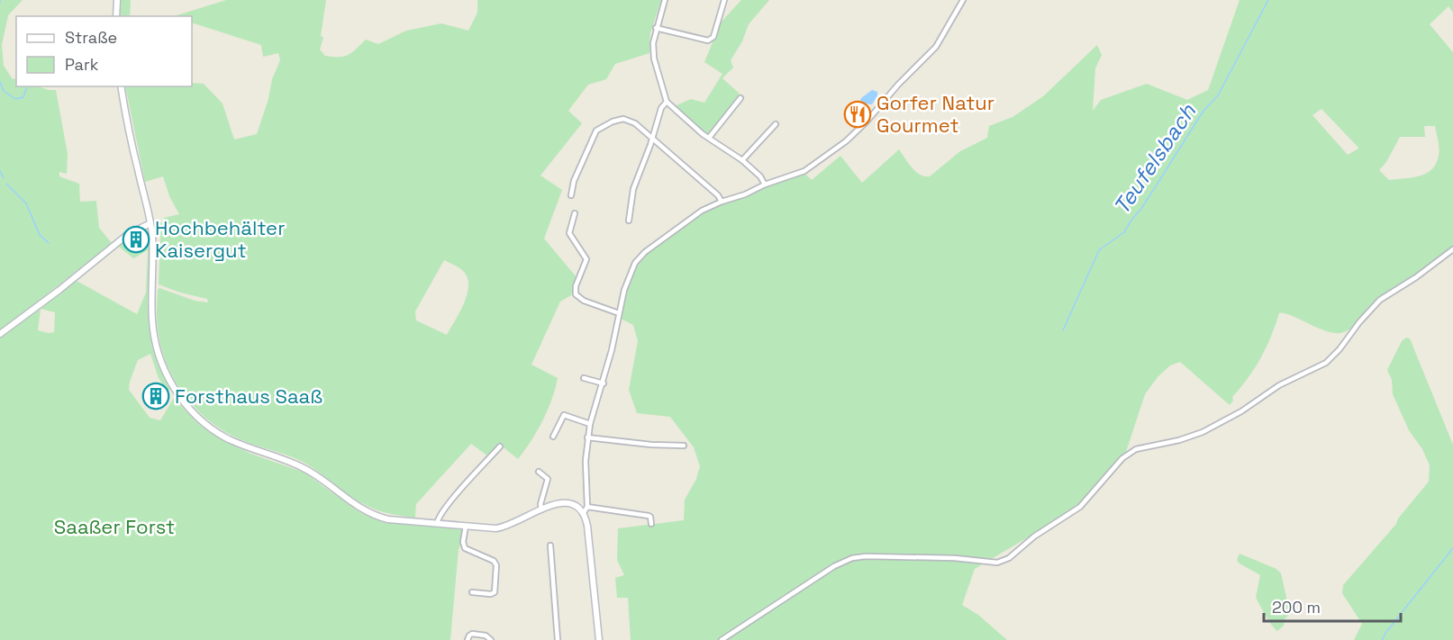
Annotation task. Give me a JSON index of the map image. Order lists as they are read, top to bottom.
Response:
{
  "water": ["Teufelsbach"],
  "parks": ["Saaßer Forst"],
  "places": {
    "restaurant": ["Gorfer Natur Gourmet"],
    "building": ["Hochbehälter Kaisergut", "Forsthaus Saaß"]
  },
  "legend": ["Straße", "Park"],
  "scale_bar": "200 m"
}
